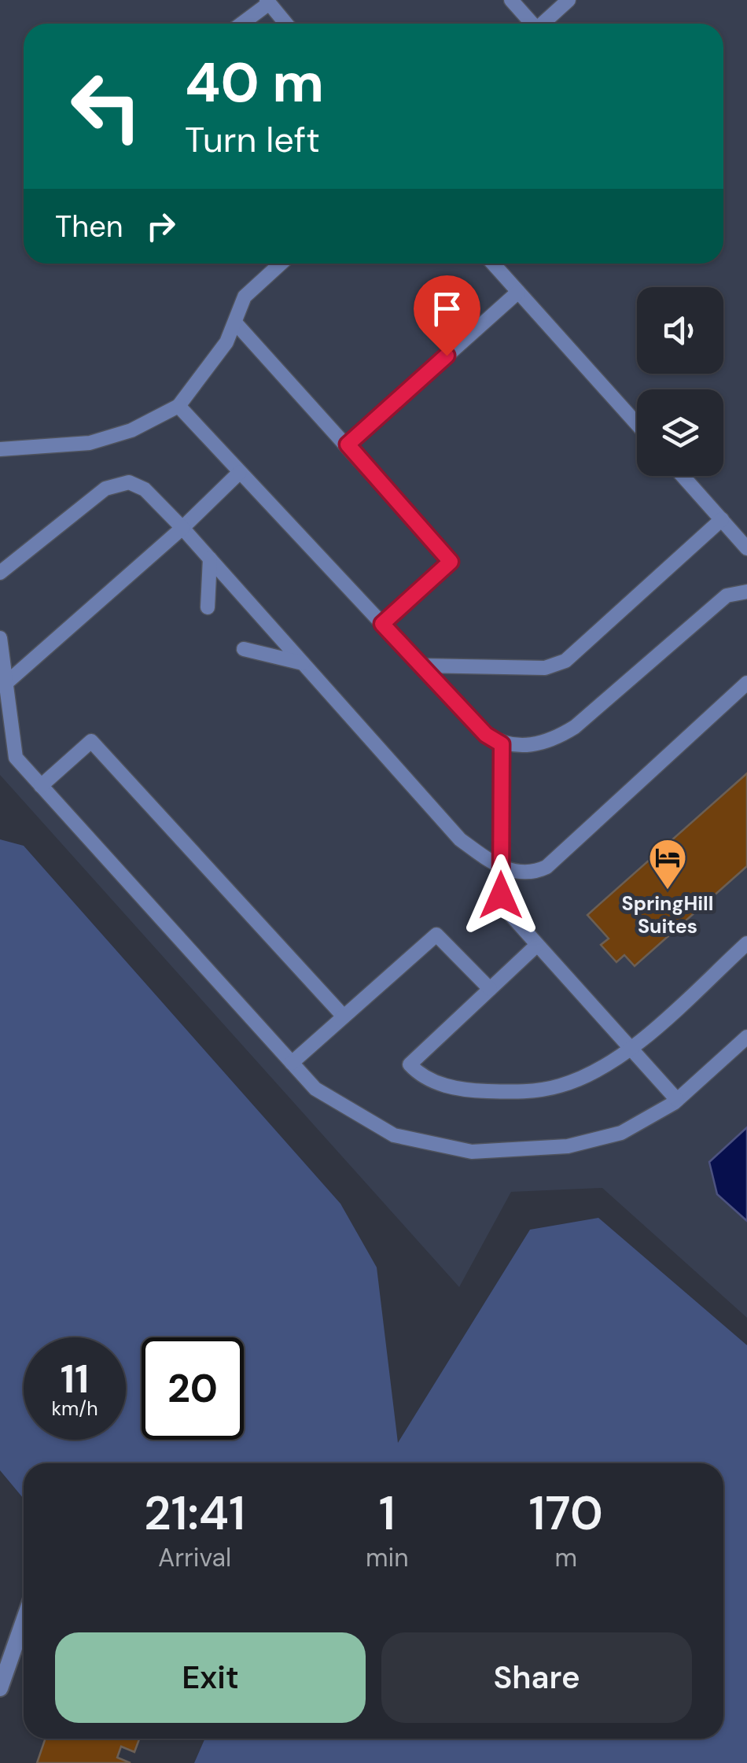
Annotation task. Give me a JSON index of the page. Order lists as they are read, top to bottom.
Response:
{
  "places": {
    "hotel": ["SpringHill Suites"]
  },
  "page": {
    "turn": ["40 m", "Turn left"],
    "then": "Then",
    "speed": "11 km/h",
    "limit": "20",
    "eta": [
      "21:41",
      "Arrival",
      "1",
      "min",
      "170",
      "m"
    ],
    "buttons": ["Exit", "Share"]
  }
}
